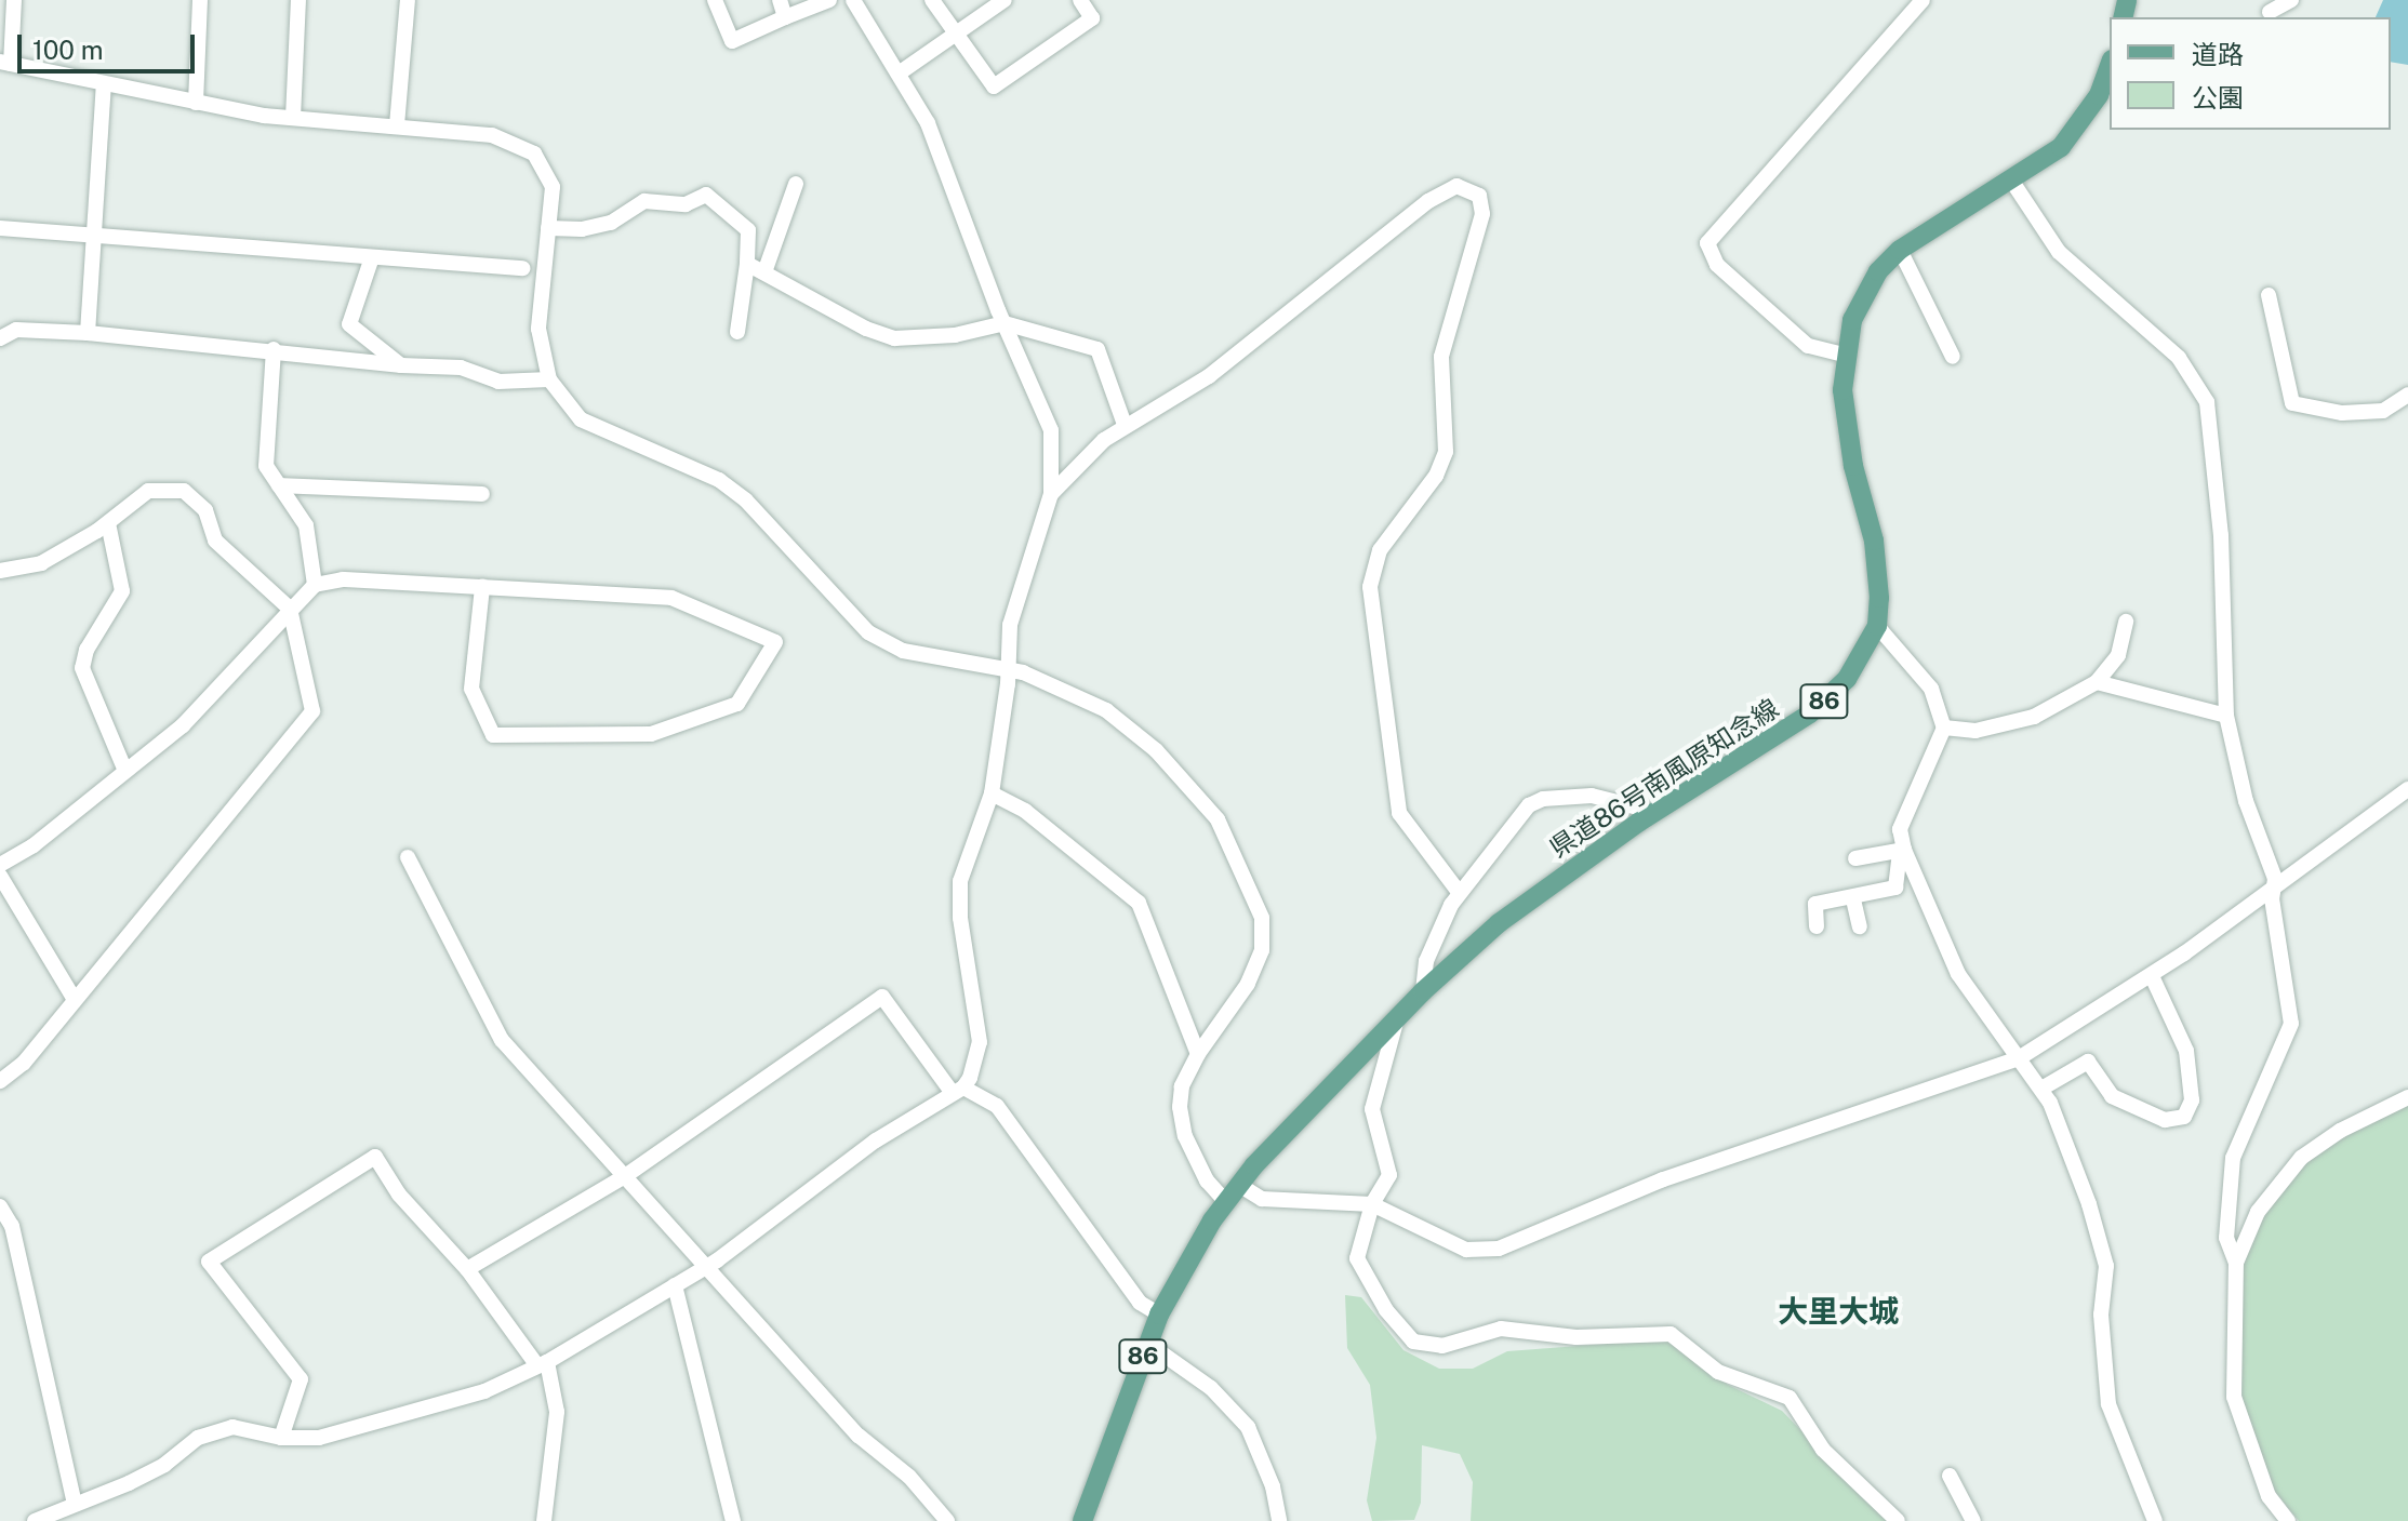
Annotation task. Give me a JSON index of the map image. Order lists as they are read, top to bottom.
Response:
{
  "streets": {
    "main road": ["86", "県道86号南風原知念線"]
  },
  "districts": ["大里大城"],
  "legend": ["道路", "公園"],
  "scale_bar": "100 m"
}
